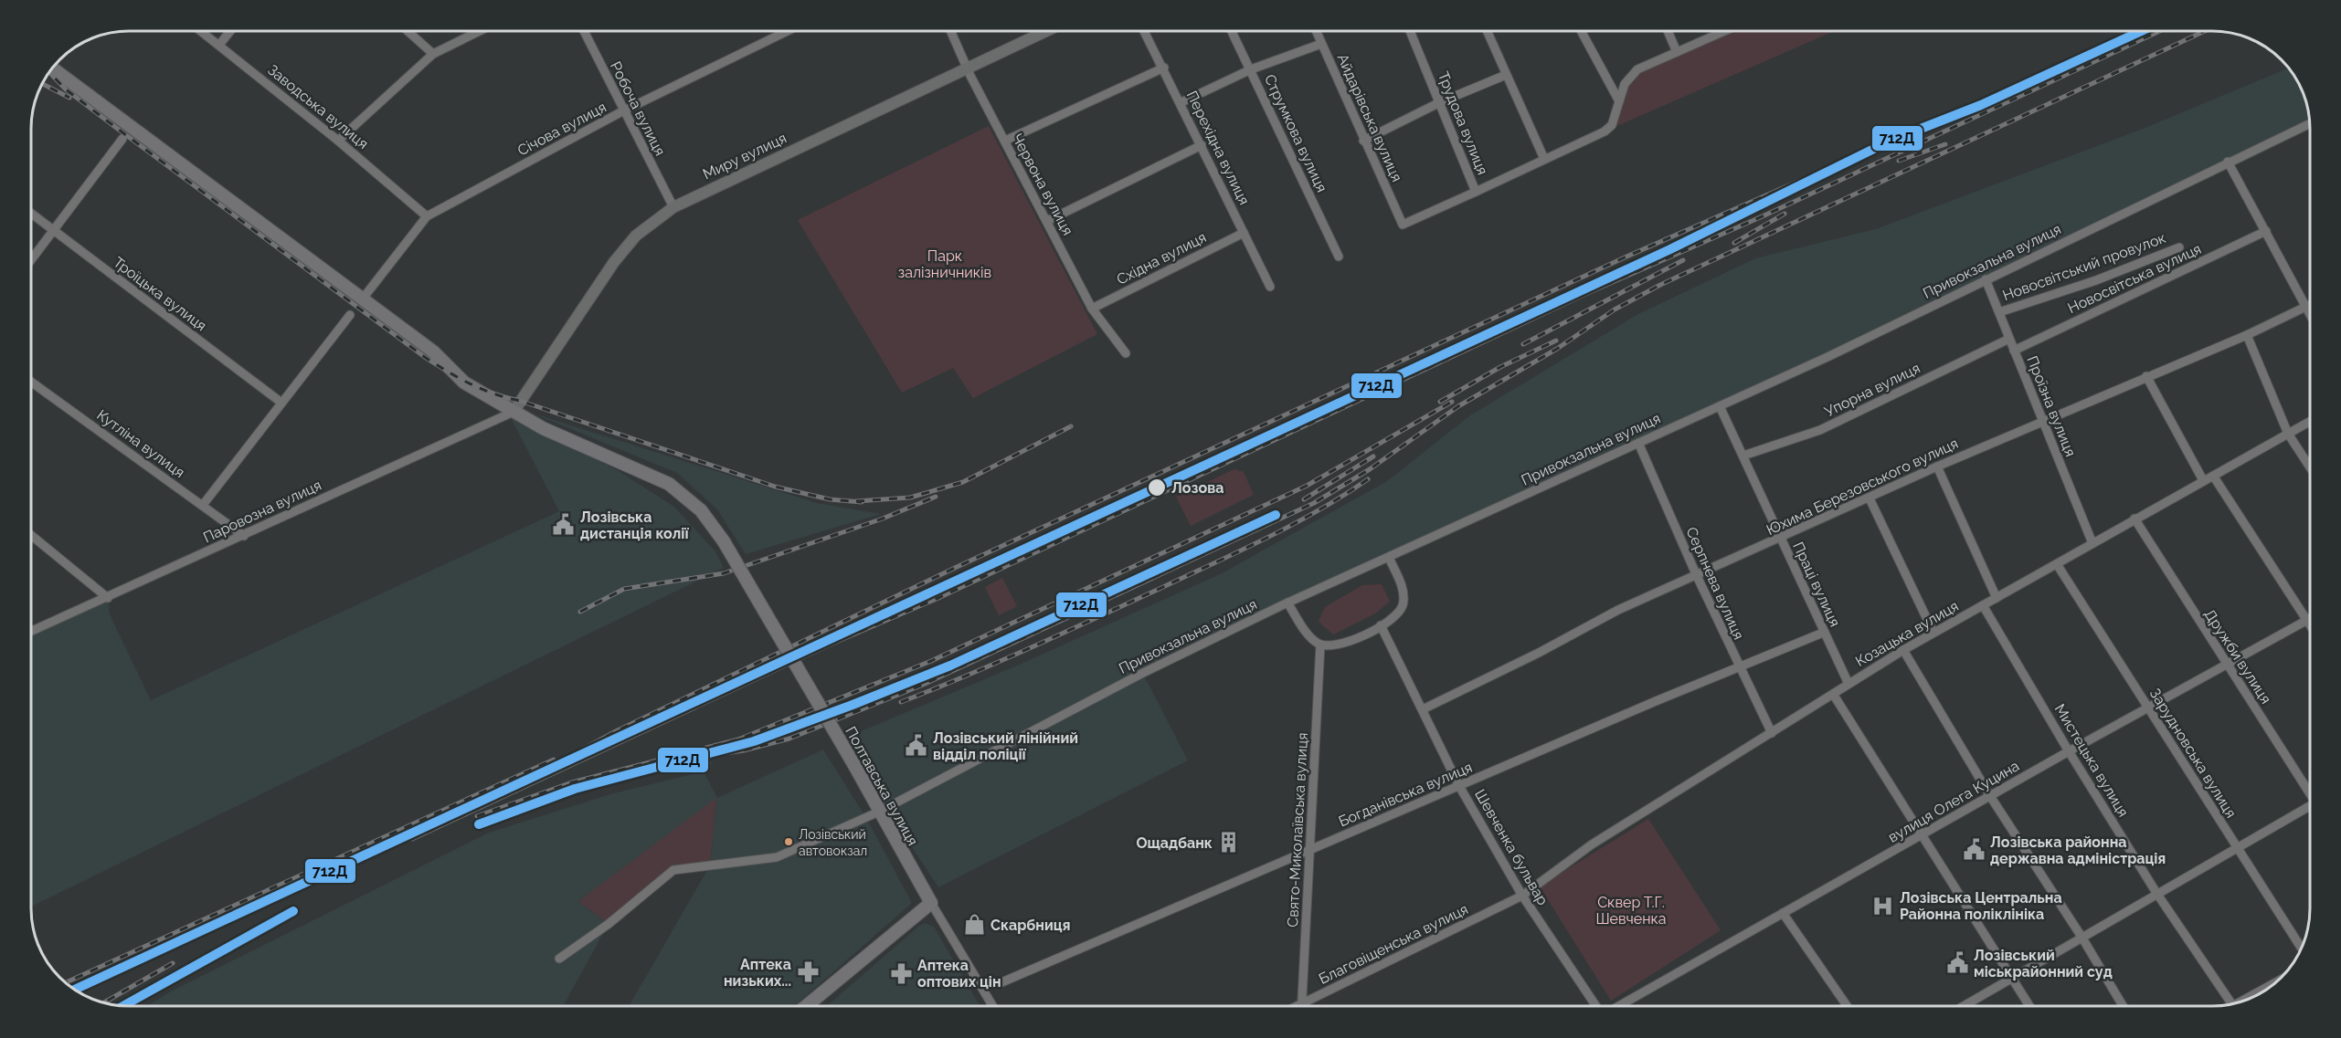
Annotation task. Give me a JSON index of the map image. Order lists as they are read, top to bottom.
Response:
{
  "streets": {
    "main road": ["Миру вулиця", "Полтавська вулиця"],
    "street": [
      "Заводська вулиця",
      "Робоча вулиця",
      "Айдарівська вулиця",
      "Трудова вулиця",
      "Січова вулиця",
      "Струмкова вулиця",
      "Перехідна вулиця",
      "Червона вулиця",
      "Східна вулиця",
      "Привокзальна вулиця",
      "Новосвітський провулок",
      "Новосвітська вулиця",
      "Троїцька вулиця",
      "Упорна вулиця",
      "Проїзна вулиця",
      "Кутліна вулиця",
      "Юхима Березовського вулиця",
      "Паровозна вулиця",
      "Серпнева вулиця",
      "Праці вулиця",
      "Козацька вулиця",
      "Дружби вулиця",
      "Зарудновська вулиця",
      "Мистецька вулиця",
      "Богданівська вулиця",
      "вулиця Олега Куцина",
      "Свято-Миколаївська вулиця",
      "Шевченка бульвар",
      "Благовіщенська вулиця"
    ]
  },
  "crossings": [
    ["Заводська вулиця", "Січова вулиця"],
    ["Робоча вулиця", "Січова вулиця"],
    ["Робоча вулиця", "Миру вулиця"],
    ["Айдарівська вулиця", "Трудова вулиця"],
    ["Січова вулиця", "Полтавська вулиця"],
    ["Перехідна вулиця", "Східна вулиця"],
    ["Миру вулиця", "Червона вулиця"],
    ["Миру вулиця", "Паровозна вулиця"],
    ["Миру вулиця", "Полтавська вулиця"],
    ["Червона вулиця", "Східна вулиця"],
    ["Привокзальна вулиця", "Проїзна вулиця"],
    ["Привокзальна вулиця", "Серпнева вулиця"],
    ["Привокзальна вулиця", "Праці вулиця"],
    ["Привокзальна вулиця", "Полтавська вулиця"],
    ["Новосвітський провулок", "Проїзна вулиця"],
    ["Новосвітська вулиця", "Проїзна вулиця"],
    ["Упорна вулиця", "Проїзна вулиця"],
    ["Упорна вулиця", "Праці вулиця"],
    ["Проїзна вулиця", "Юхима Березовського вулиця"],
    ["Проїзна вулиця", "Козацька вулиця"],
    ["Кутліна вулиця", "Паровозна вулиця"],
    ["Юхима Березовського вулиця", "Серпнева вулиця"],
    ["Юхима Березовського вулиця", "Праці вулиця"],
    ["Юхима Березовського вулиця", "Шевченка бульвар"],
    ["Паровозна вулиця", "Полтавська вулиця"],
    ["Серпнева вулиця", "Козацька вулиця"],
    ["Серпнева вулиця", "Богданівська вулиця"],
    ["Праці вулиця", "Козацька вулиця"],
    ["Праці вулиця", "Богданівська вулиця"],
    ["Козацька вулиця", "Дружби вулиця"],
    ["Козацька вулиця", "Зарудновська вулиця"],
    ["Козацька вулиця", "Мистецька вулиця"],
    ["Козацька вулиця", "Шевченка бульвар"],
    ["Козацька вулиця", "Благовіщенська вулиця"],
    ["Дружби вулиця", "вулиця Олега Куцина"],
    ["Зарудновська вулиця", "вулиця Олега Куцина"],
    ["Мистецька вулиця", "вулиця Олега Куцина"],
    ["Богданівська вулиця", "Свято-Миколаївська вулиця"],
    ["Богданівська вулиця", "Шевченка бульвар"],
    ["Свято-Миколаївська вулиця", "Благовіщенська вулиця"],
    ["Шевченка бульвар", "Благовіщенська вулиця"]
  ],
  "parks": ["Парк залізничників", "Сквер Т.Г. Шевченка"],
  "places": {
    "other": ["Лозова", "Лозівський автовокзал"],
    "public building": [
      "Лозівська дистанція колії",
      "Лозівський лінійний відділ поліції",
      "Лозівська районна державна адміністрація",
      "Лозівський міськрайонний суд"
    ],
    "building": ["Ощадбанк"],
    "hospital": ["Лозівська Центральна Районна поліклініка"],
    "shop": ["Скарбниця"],
    "pharmacy": ["Аптека низьких...", "Аптека оптових цін"]
  },
  "lines": ["transit line 712Д"]
}
